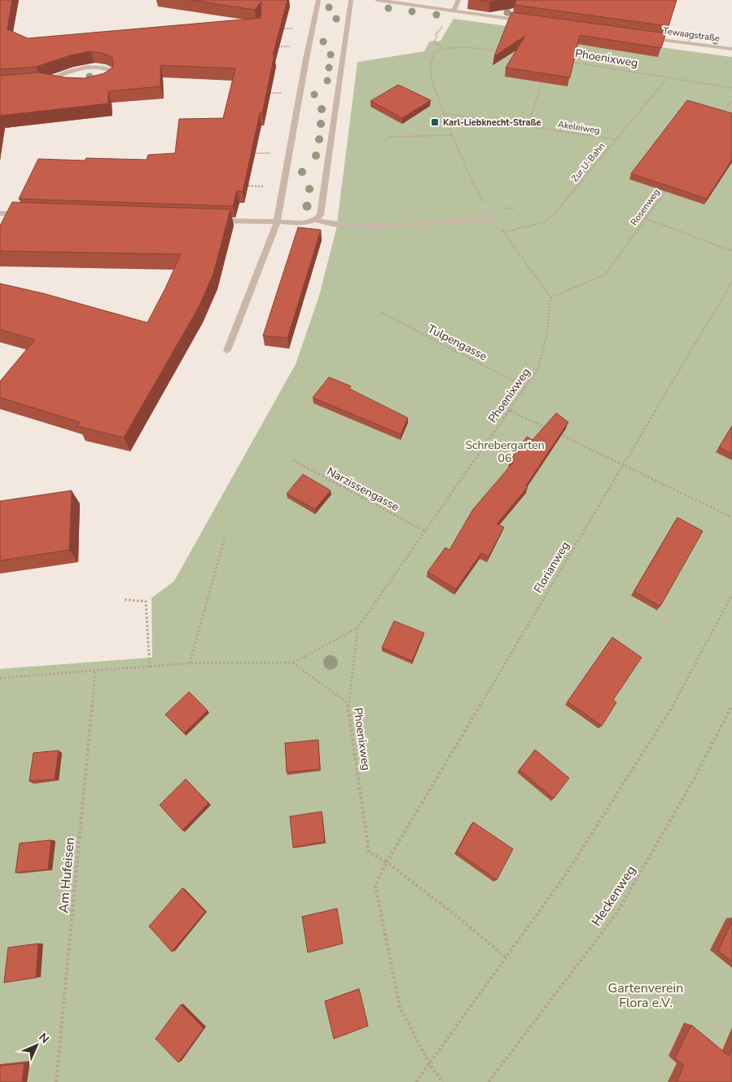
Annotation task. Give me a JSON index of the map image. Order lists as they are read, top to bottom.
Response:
{
  "streets": {
    "street": ["Tewaagstraße"],
    "path": [
      "Phoenixweg",
      "Akeleiweg",
      "Zur U-Bahn",
      "Rosenweg",
      "Tulpengasse",
      "Narzissengasse",
      "Florianweg",
      "Am Hufeisen",
      "Heckenweg"
    ]
  },
  "crossings": [
    ["Phoenixweg", "Zur U-Bahn"],
    ["Phoenixweg", "Rosenweg"],
    ["Phoenixweg", "Tulpengasse"],
    ["Phoenixweg", "Narzissengasse"],
    ["Phoenixweg", "Florianweg"],
    ["Akeleiweg", "Zur U-Bahn"]
  ],
  "parks": ["Schrebergarten 06", "Gartenverein Flora e.V."],
  "places": {
    "transit": ["Karl-Liebknecht-Straße"]
  },
  "north": "top right"
}
